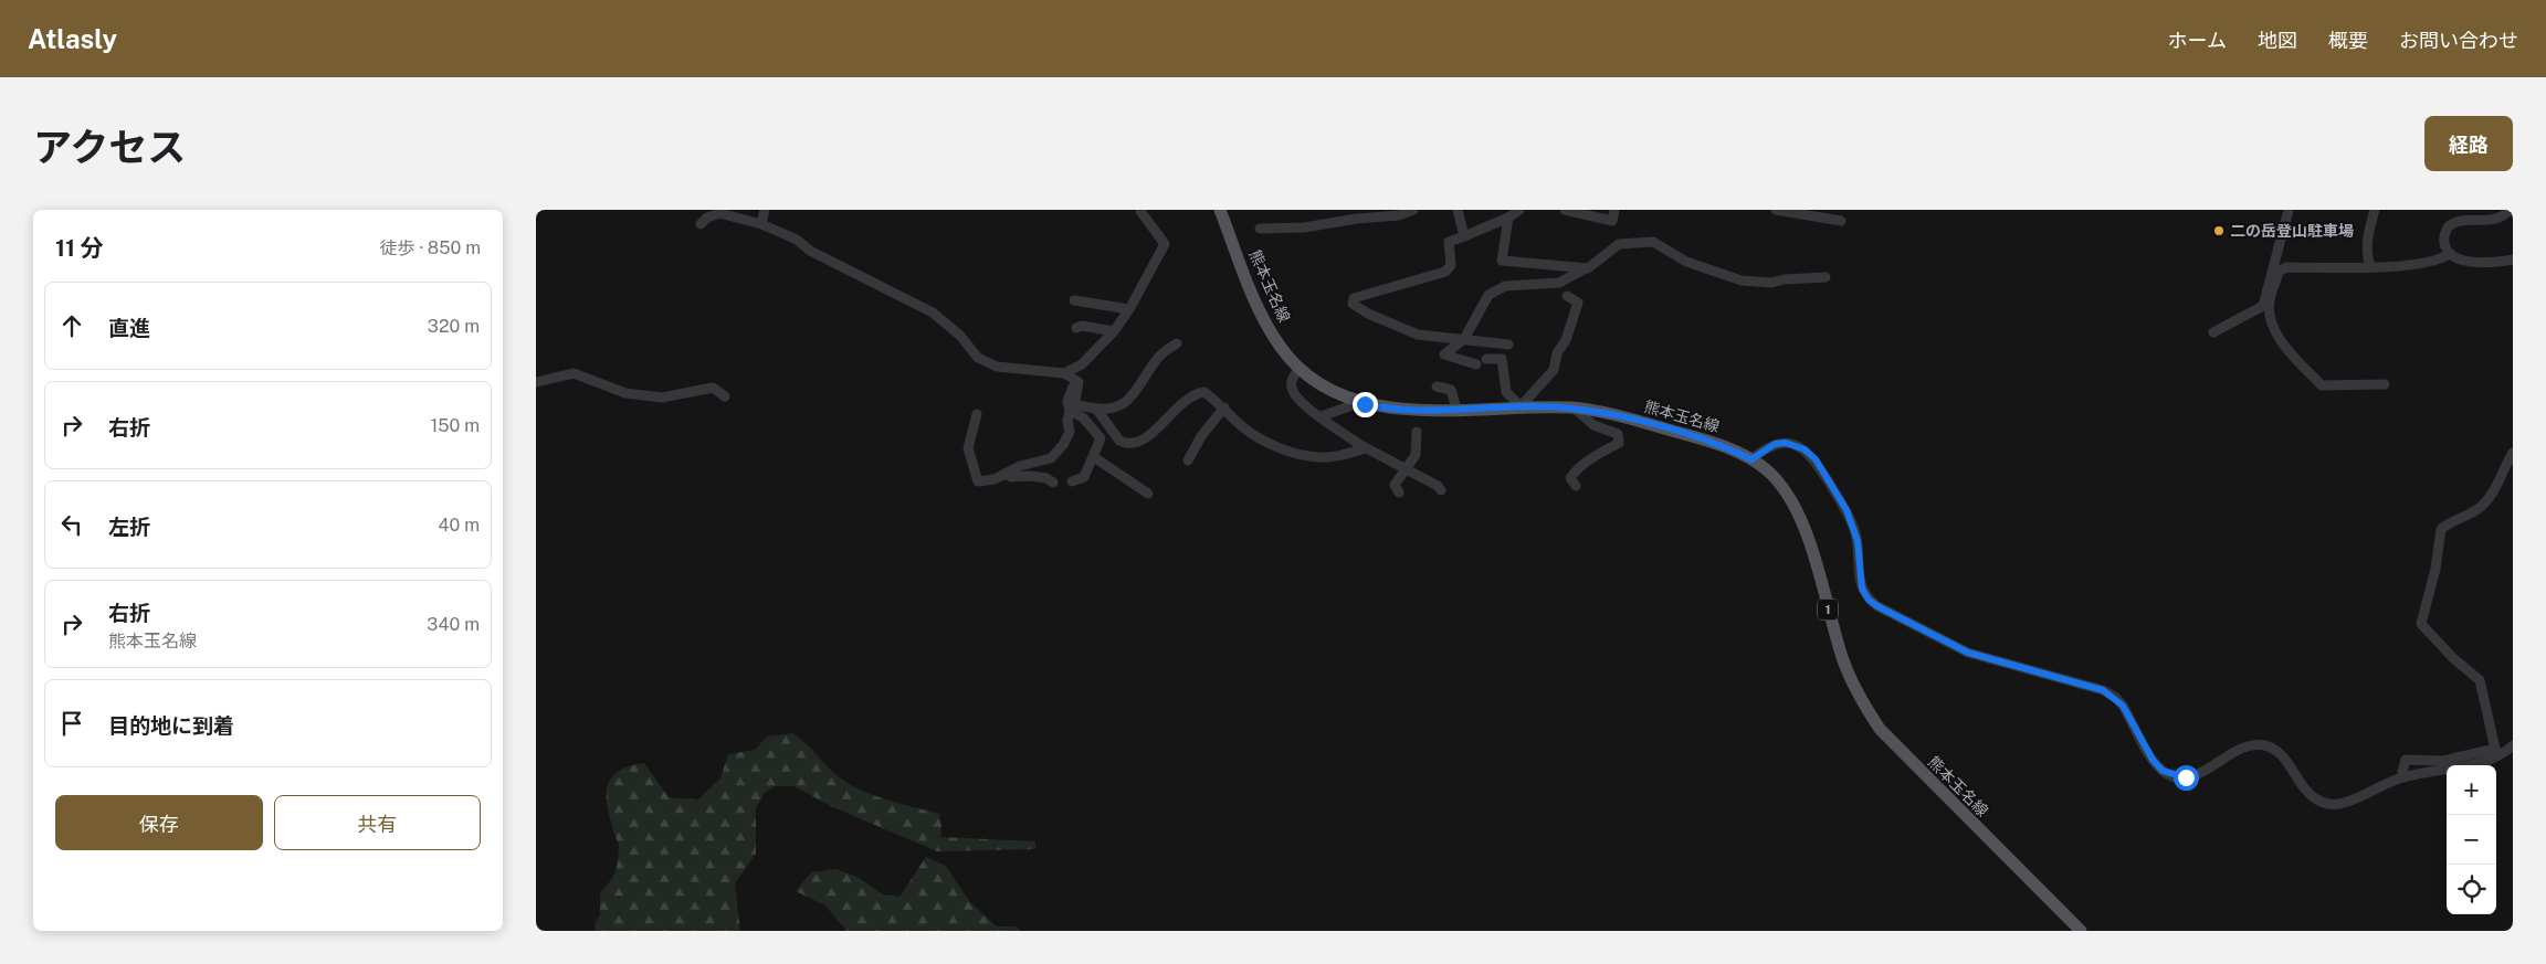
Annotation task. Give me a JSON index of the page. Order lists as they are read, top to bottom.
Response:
{
  "streets": {
    "main road": ["熊本玉名線", "1"]
  },
  "places": ["二の岳登山駐車場"],
  "page": {
    "header": "Atlasly",
    "nav": [
      "ホーム",
      "地図",
      "概要",
      "お問い合わせ"
    ],
    "title": "アクセス",
    "buttons": [
      "経路",
      ["保存", "共有"]
    ],
    "heading": ["11 分", "徒歩 · 850 m"],
    "list": [
      ["直進", "320 m"],
      ["右折", "150 m"],
      ["左折", "40 m"],
      ["右折", "熊本玉名線", "340 m"],
      "目的地に到着"
    ],
    "map_buttons": ["+", "−"]
  }
}
